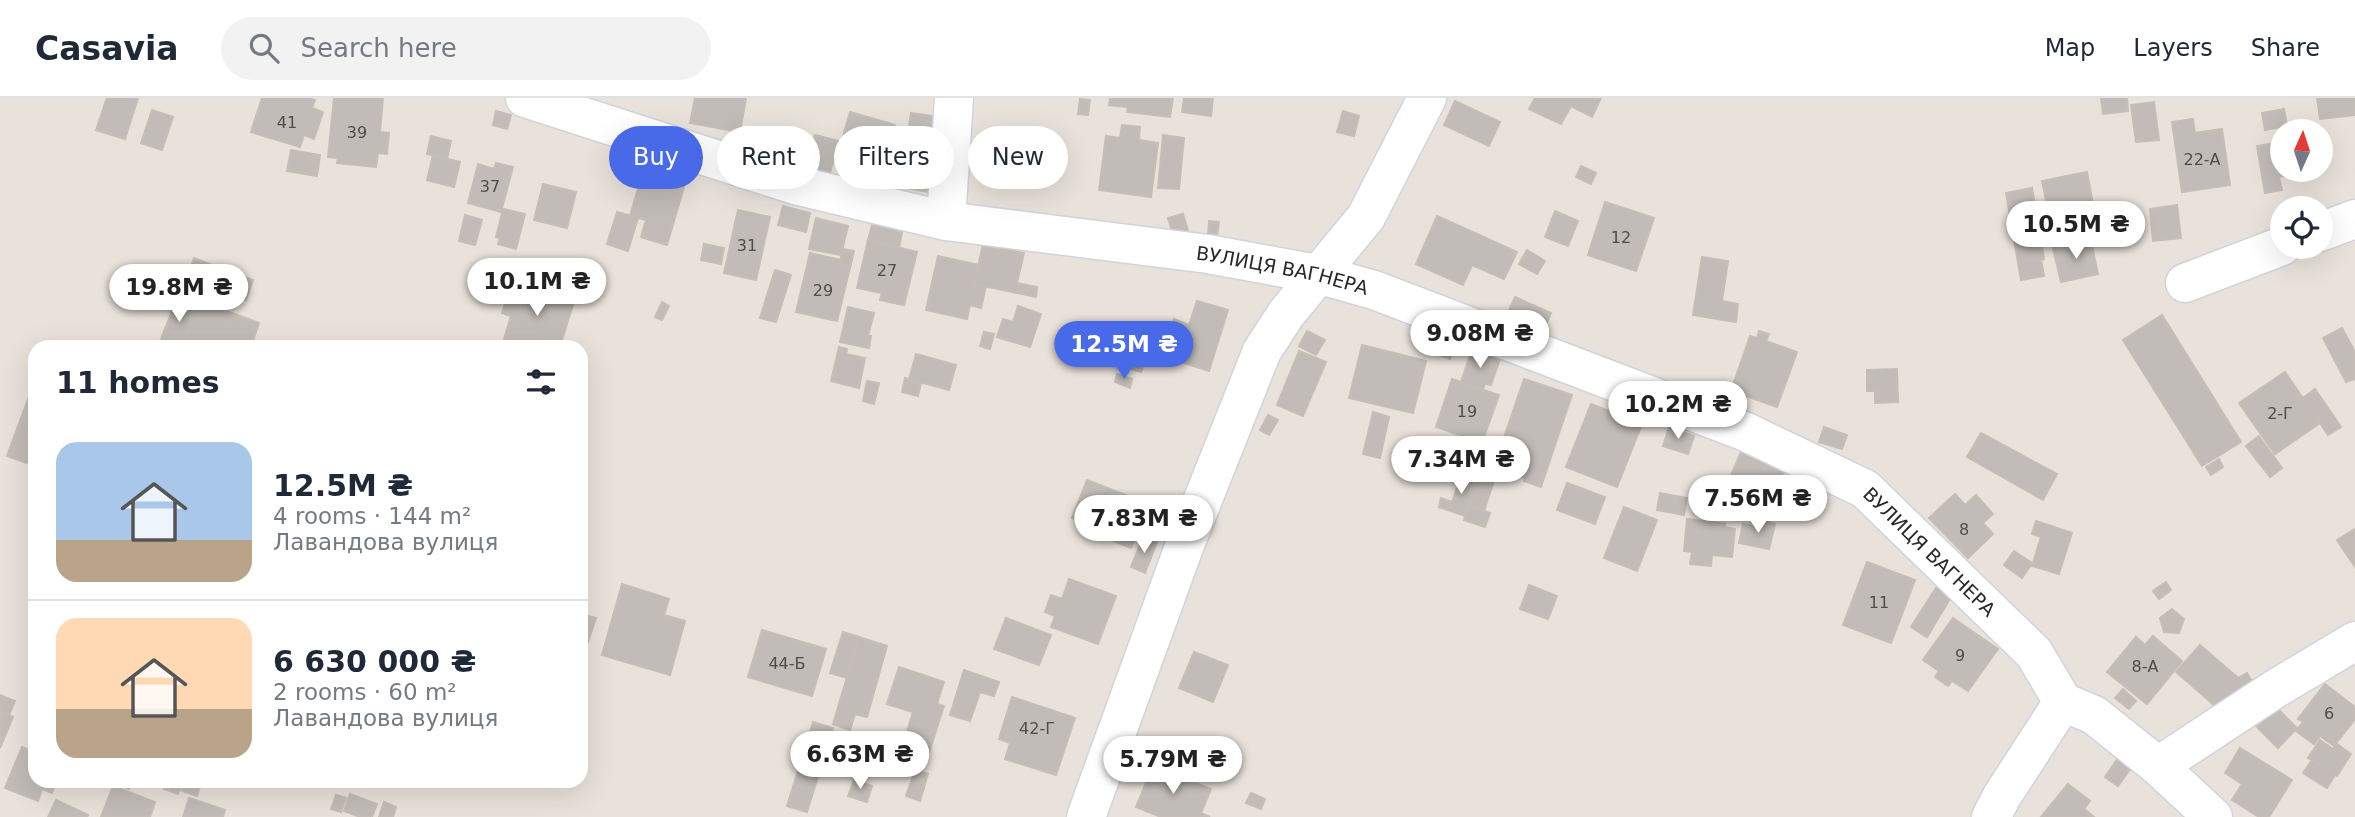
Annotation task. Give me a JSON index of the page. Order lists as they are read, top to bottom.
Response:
{
  "streets": {
    "street": ["ВУЛИЦЯ ВАГНЕРА"]
  },
  "house_numbers": [
    "41",
    "39",
    "22-А",
    "37",
    "12",
    "31",
    "27",
    "29",
    "19",
    "2-Г",
    "8",
    "11",
    "9",
    "44-Б",
    "8-А",
    "6",
    "42-Г"
  ],
  "north": "top",
  "page": {
    "header": "Casavia",
    "search": "Search here",
    "nav": ["Map", "Layers", "Share"],
    "chip": [
      "Buy",
      "Rent",
      "Filters",
      "New"
    ],
    "price": [
      "10.5M ₴",
      "10.1M ₴",
      "19.8M ₴",
      "9.08M ₴",
      "12.5M ₴",
      "10.2M ₴",
      "7.34M ₴",
      "7.56M ₴",
      "7.83M ₴",
      "6.63M ₴",
      "5.79M ₴"
    ],
    "heading": "11 homes",
    "list": [
      {
        "name": "12.5M ₴",
        "note": "4 rooms · 144 m² · Лавандова вулиця"
      },
      {
        "name": "6 630 000 ₴",
        "note": "2 rooms · 60 m² · Лавандова вулиця"
      }
    ]
  }
}
